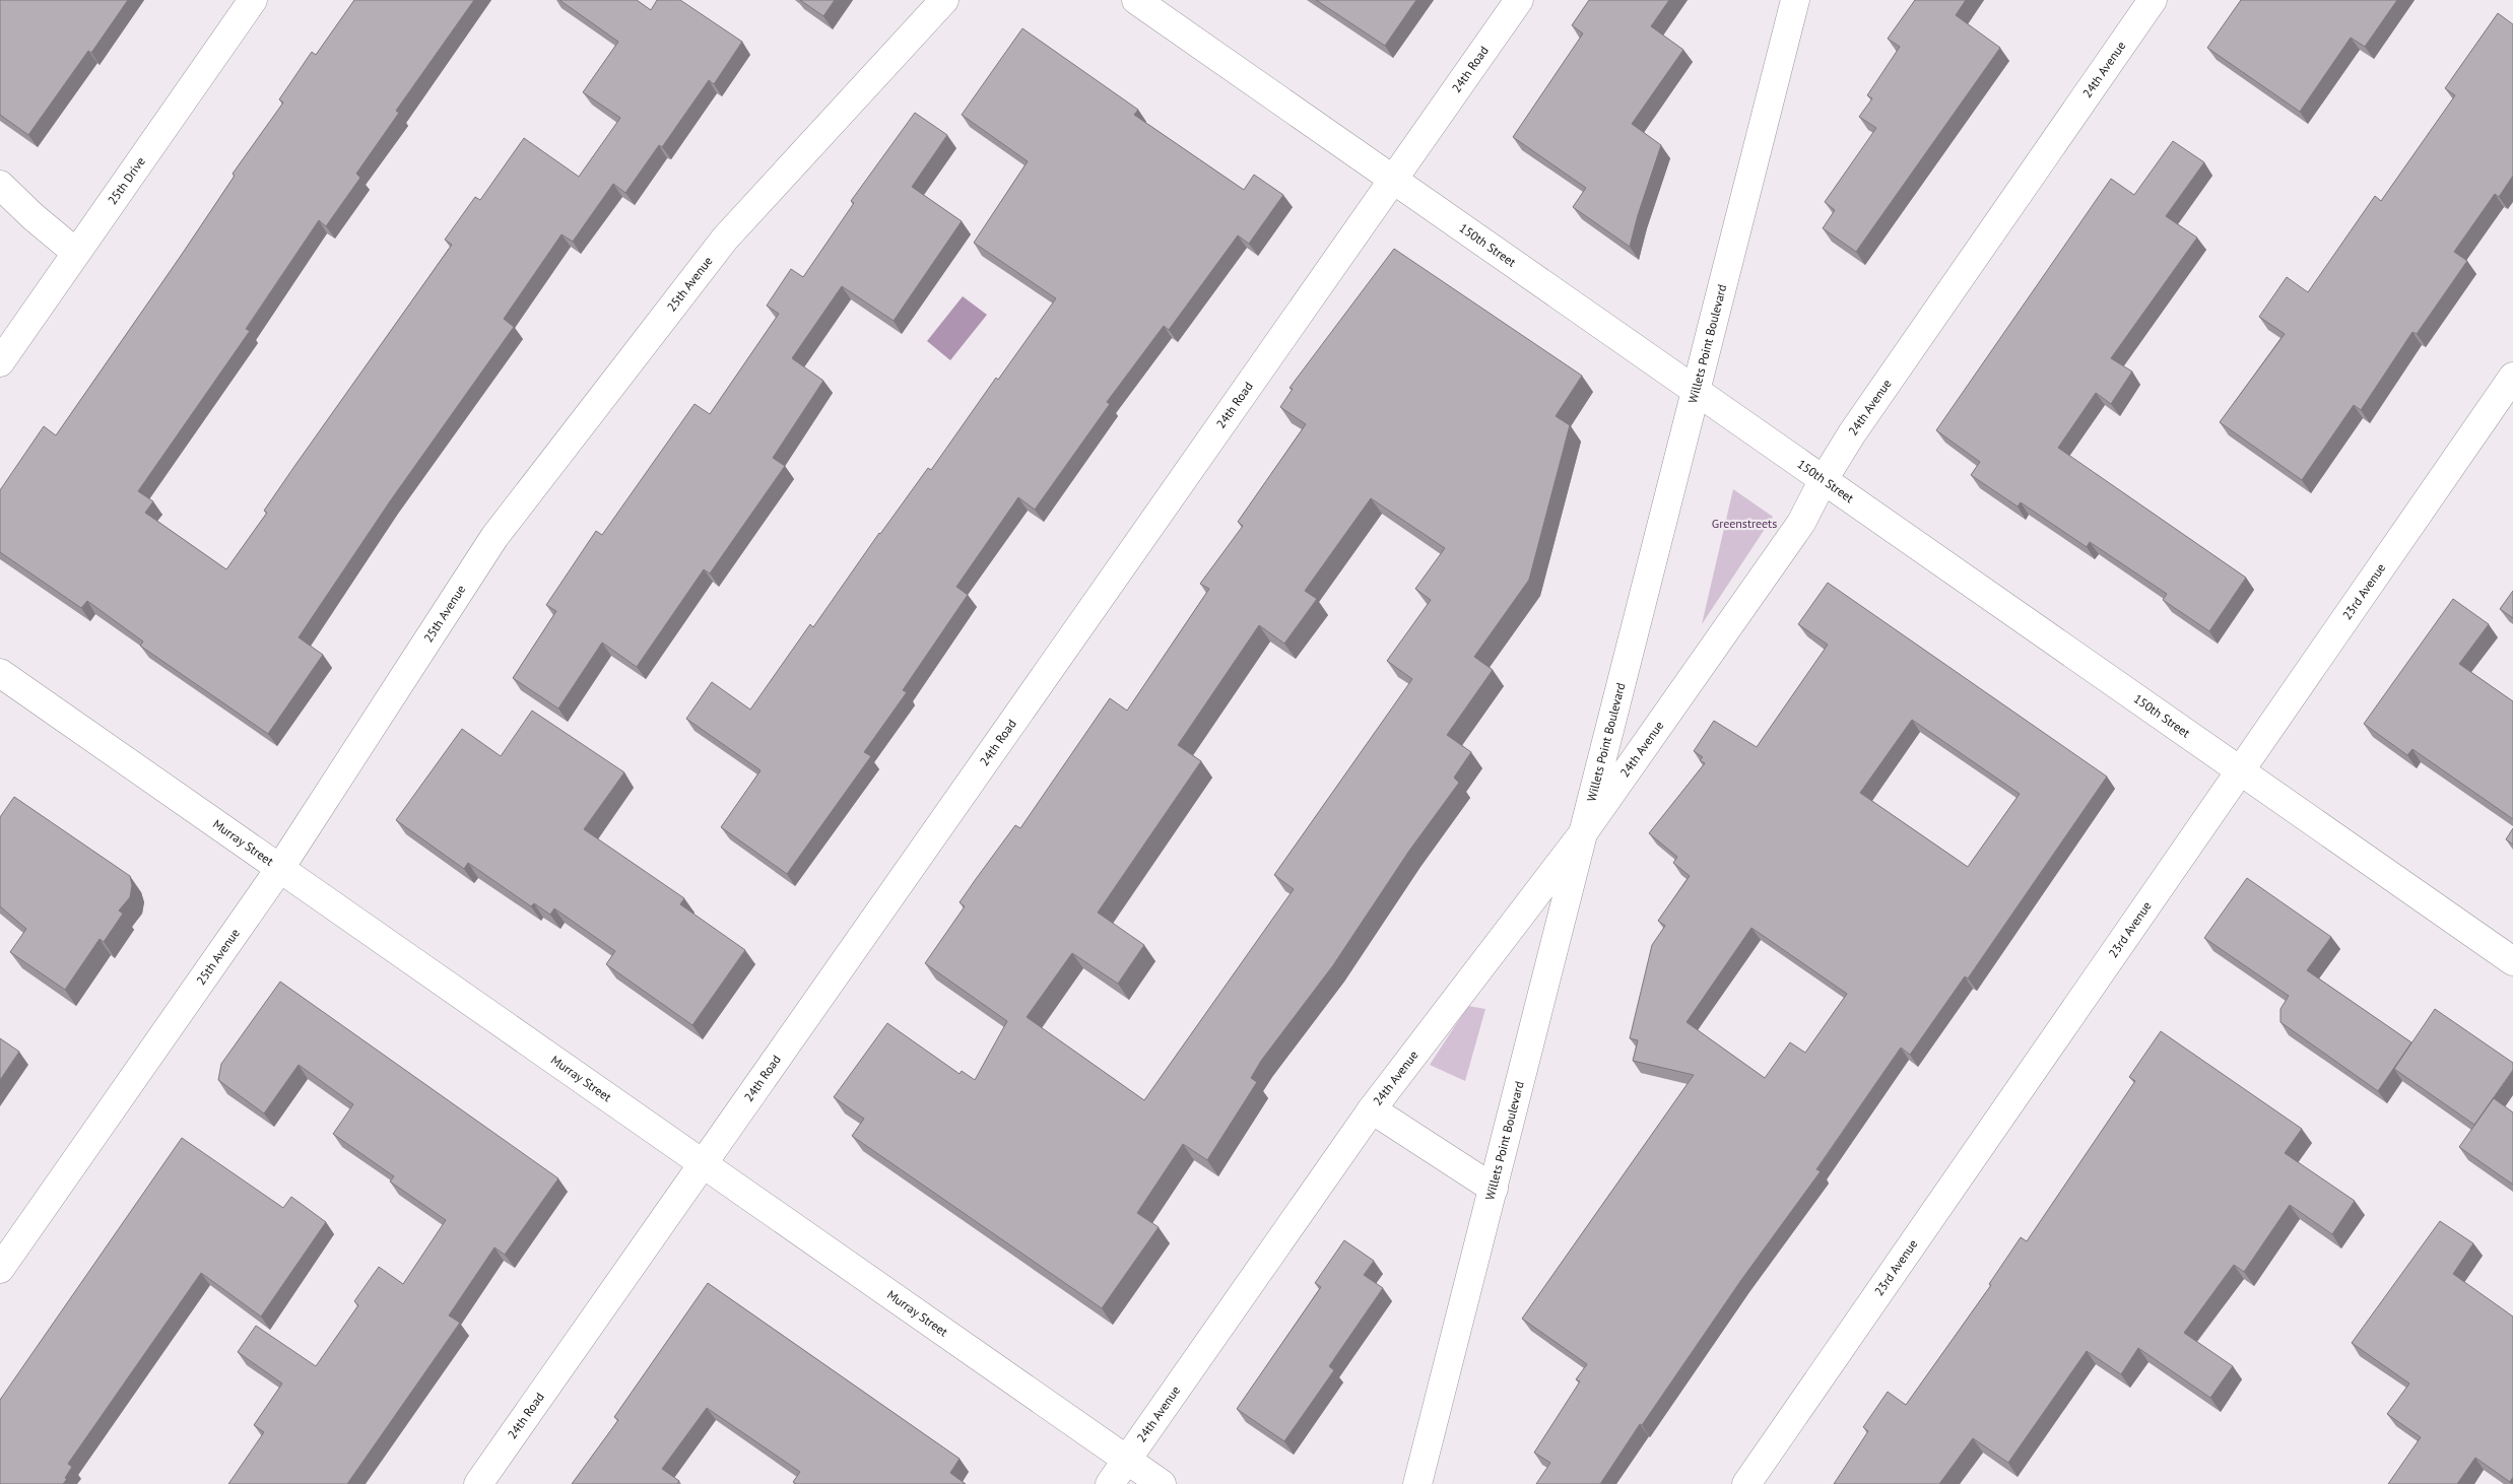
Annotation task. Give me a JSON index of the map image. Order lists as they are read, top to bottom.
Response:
{
  "streets": {
    "street": [
      "24th Road",
      "24th Avenue",
      "25th Drive",
      "150th Street",
      "25th Avenue",
      "Willets Point Boulevard",
      "23rd Avenue",
      "Murray Street"
    ]
  },
  "crossings": [
    ["24th Road", "150th Street"],
    ["24th Road", "Murray Street"],
    ["24th Avenue", "150th Street"],
    ["24th Avenue", "Willets Point Boulevard"],
    ["24th Avenue", "Murray Street"],
    ["150th Street", "Willets Point Boulevard"],
    ["150th Street", "23rd Avenue"],
    ["25th Avenue", "Murray Street"]
  ],
  "parks": ["Greenstreets"]
}
